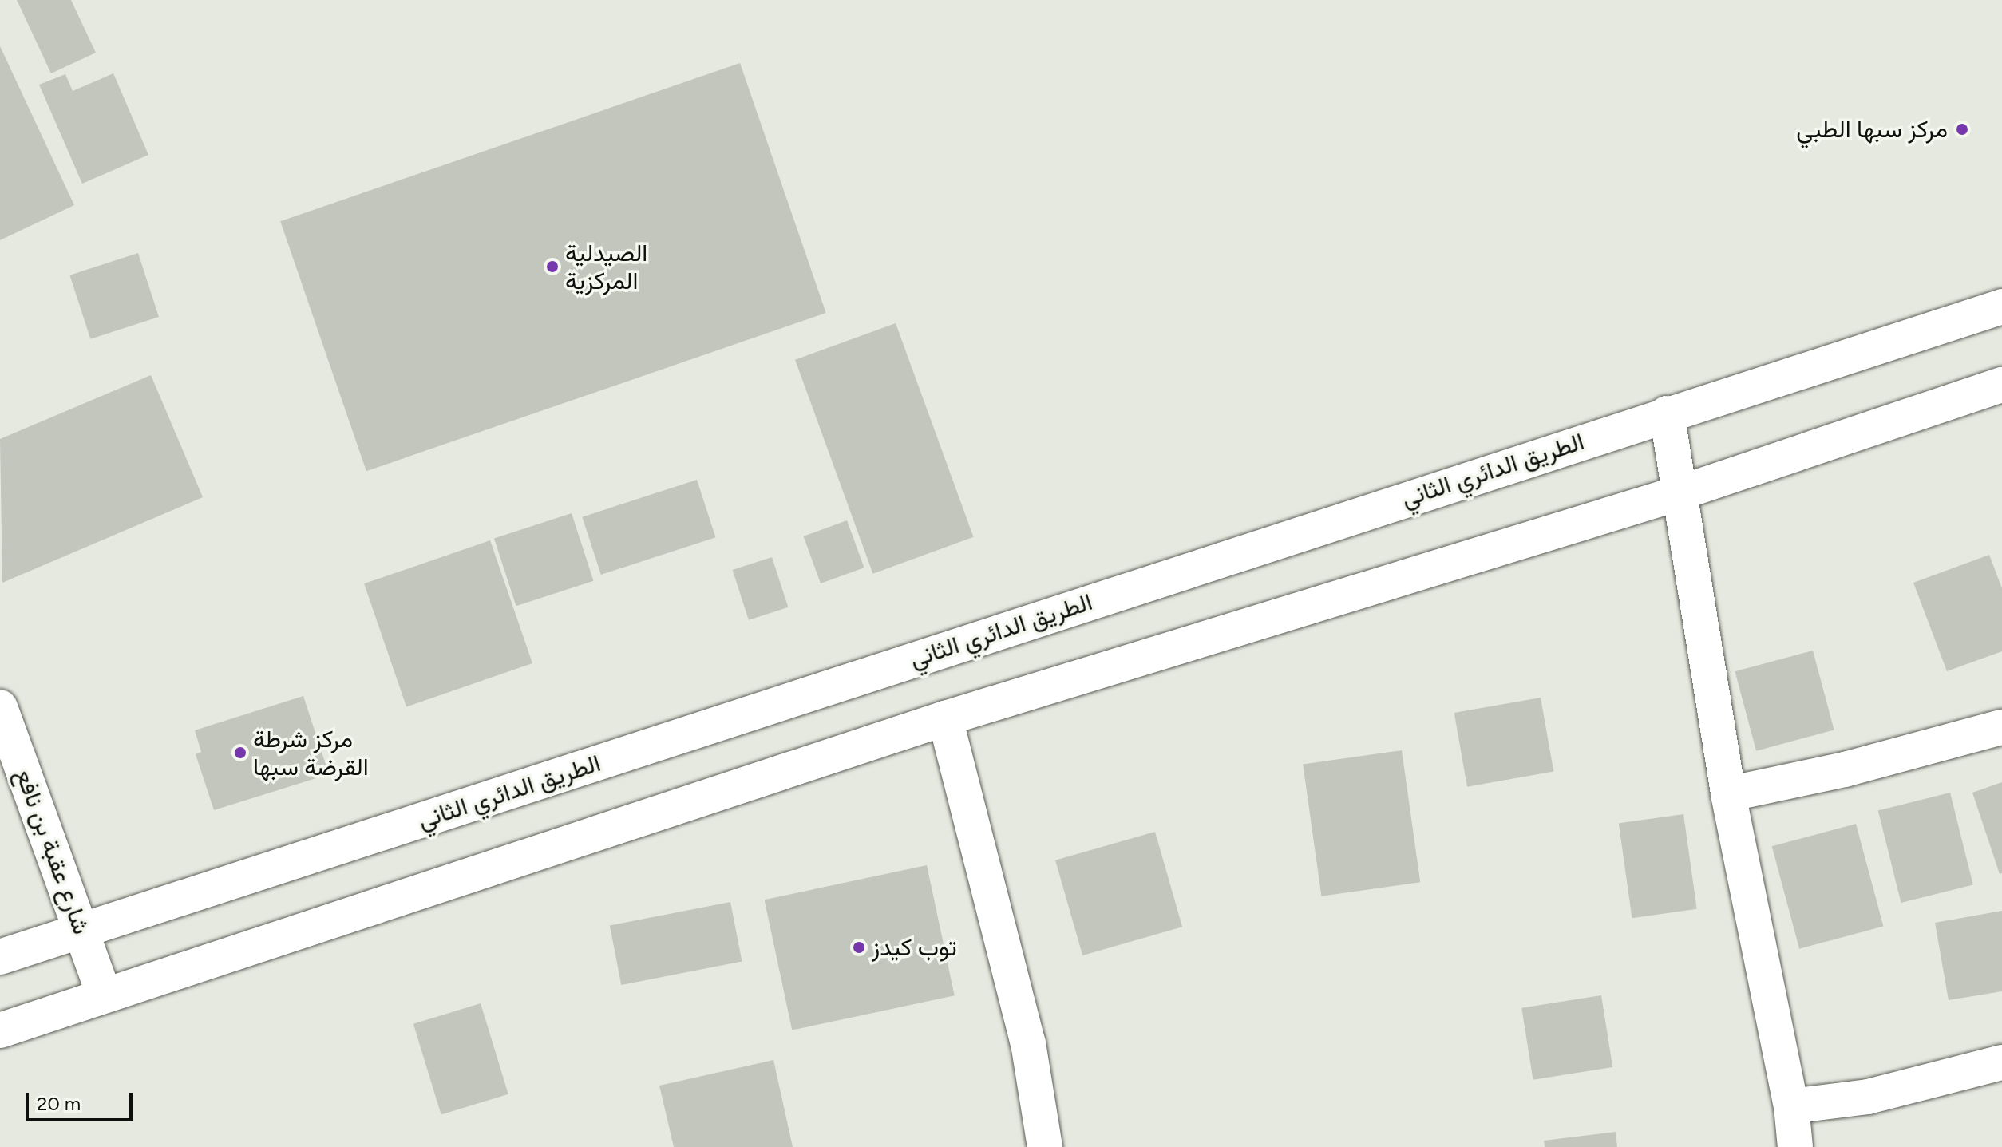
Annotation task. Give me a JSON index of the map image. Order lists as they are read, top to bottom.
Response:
{
  "streets": {
    "main road": ["الطريق الدائري الثاني", "شارع عقبة بن نافع"]
  },
  "crossings": [
    ["الطريق الدائري الثاني", "شارع عقبة بن نافع"]
  ],
  "places": [
    "مركز سبها الطبي",
    "الصيدلية المركزية",
    "مركز شرطة القرضة سبها",
    "توب كيدز"
  ],
  "scale_bar": "20 m"
}
